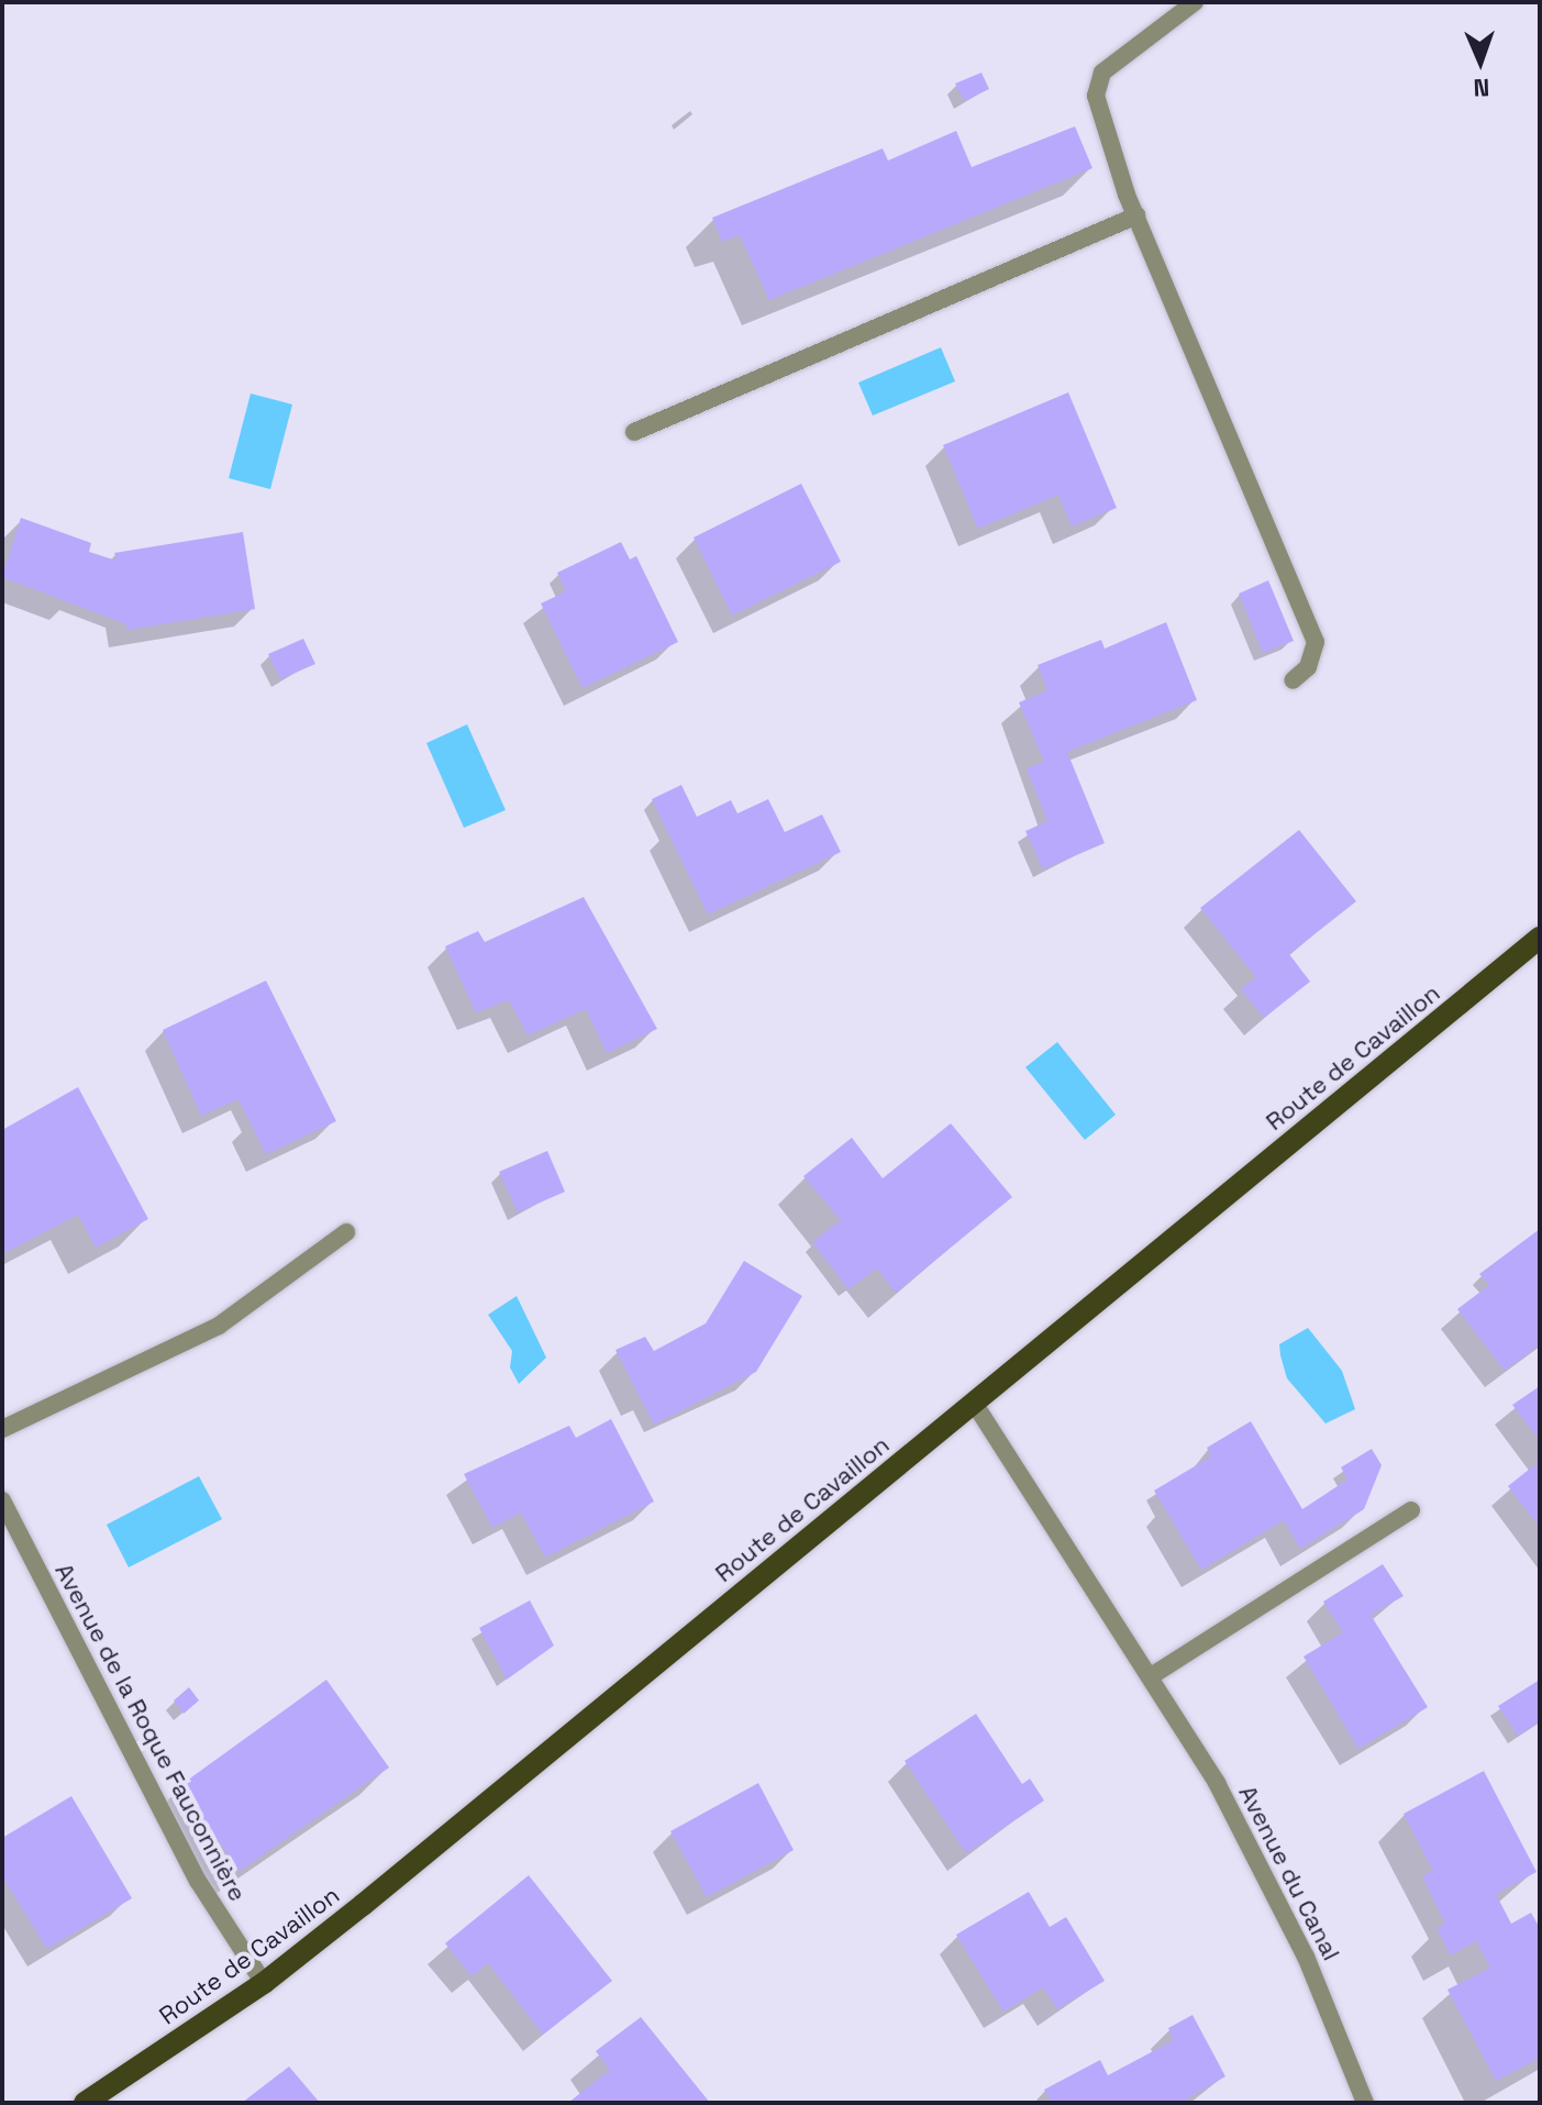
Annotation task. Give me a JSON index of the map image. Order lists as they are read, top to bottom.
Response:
{
  "streets": {
    "main road": ["Route de Cavaillon"],
    "street": ["Avenue de la Roque Fauconnière", "Avenue du Canal"]
  },
  "crossings": [
    ["Route de Cavaillon", "Avenue de la Roque Fauconnière"],
    ["Route de Cavaillon", "Avenue du Canal"]
  ],
  "north": "bottom"
}
